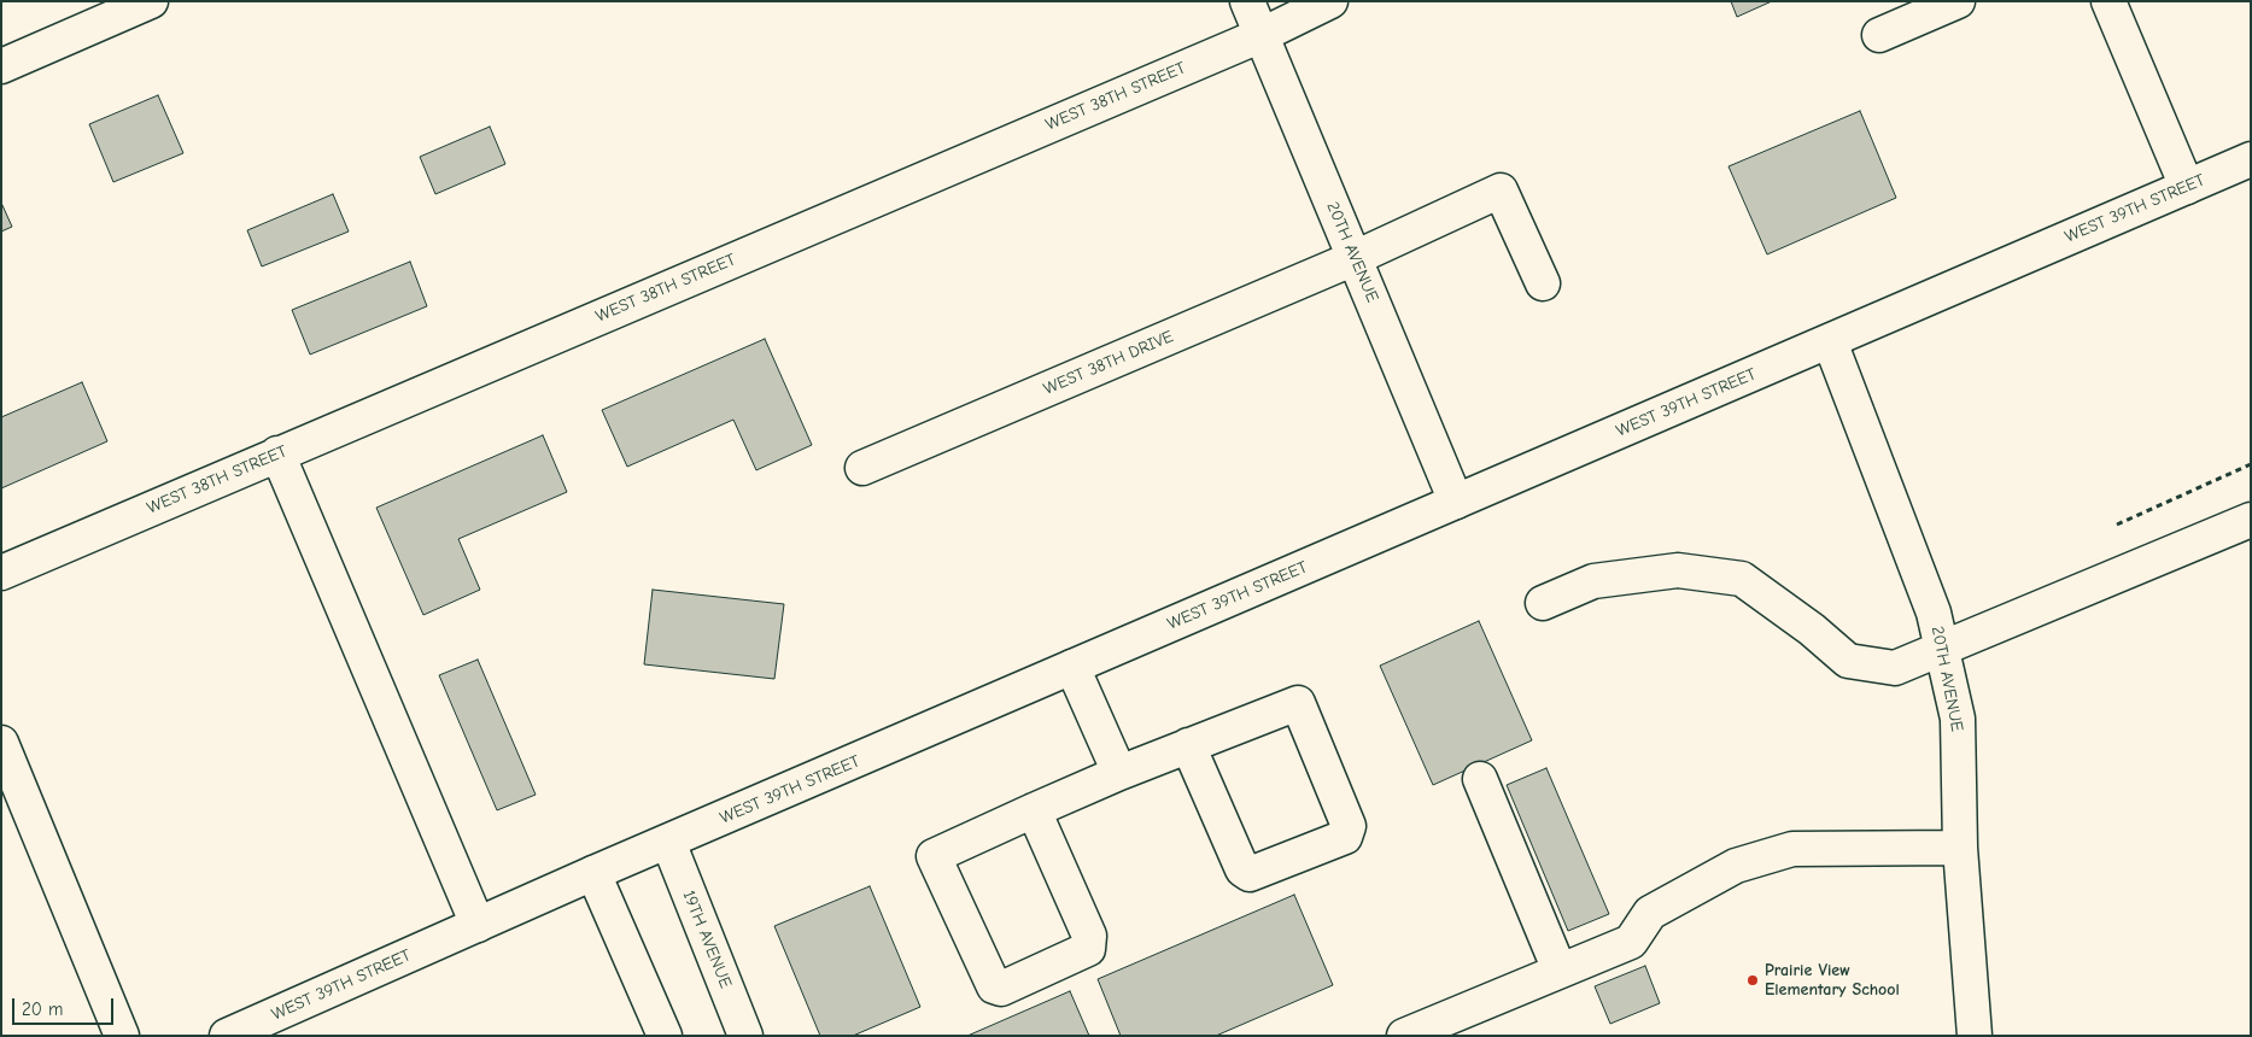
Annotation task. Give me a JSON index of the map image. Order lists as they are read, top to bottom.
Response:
{
  "streets": {
    "street": [
      "WEST 38TH STREET",
      "WEST 39TH STREET",
      "20TH AVENUE",
      "WEST 38TH DRIVE",
      "19TH AVENUE"
    ]
  },
  "crossings": [
    ["WEST 38TH STREET", "20TH AVENUE"],
    ["WEST 39TH STREET", "20TH AVENUE"],
    ["WEST 39TH STREET", "19TH AVENUE"],
    ["20TH AVENUE", "WEST 38TH DRIVE"]
  ],
  "places": ["Prairie View Elementary School"],
  "scale_bar": "20 m"
}
